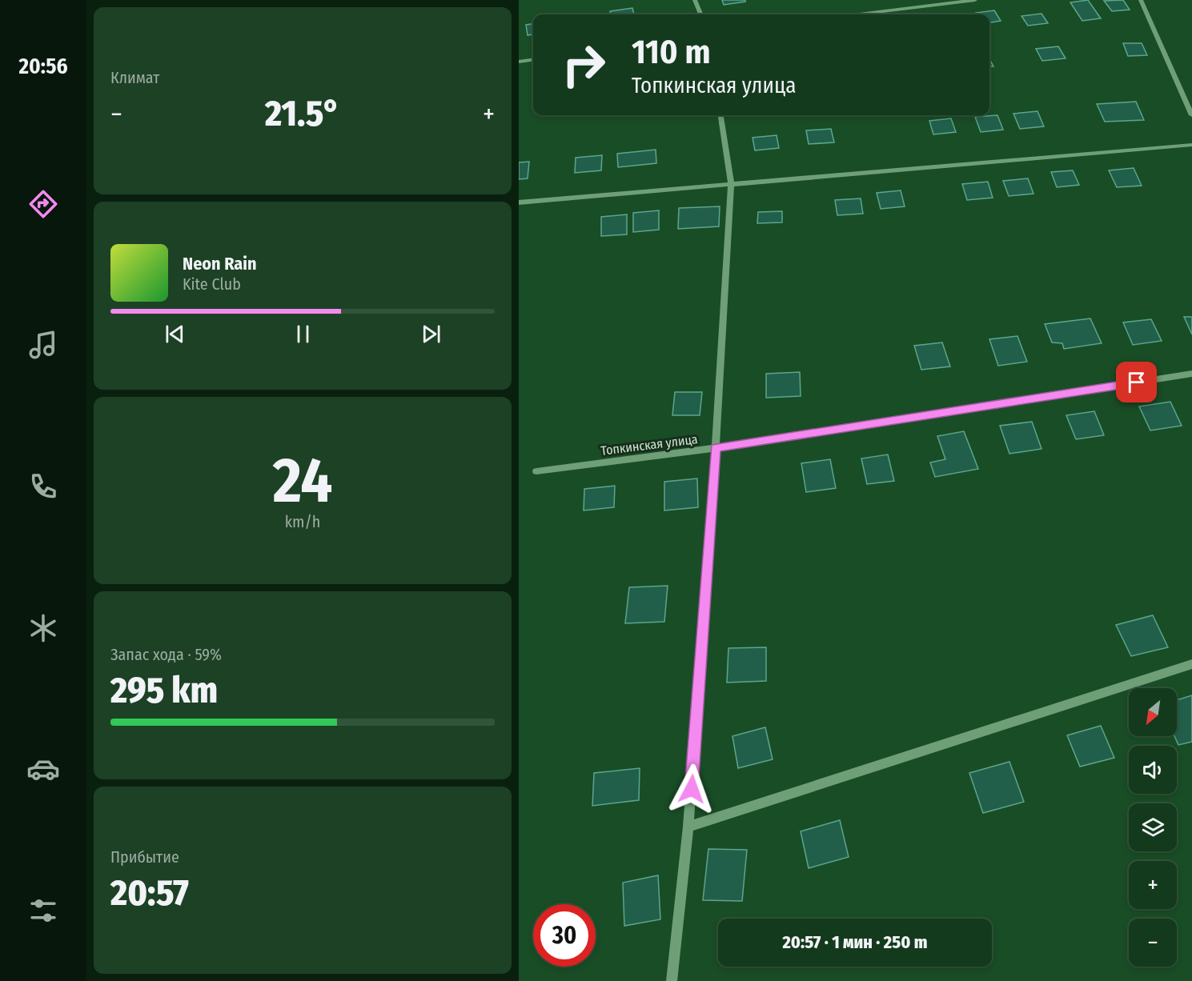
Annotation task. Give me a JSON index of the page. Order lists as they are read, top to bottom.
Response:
{
  "streets": {
    "street": ["Топкинская улица"]
  },
  "north": "bottom left",
  "page": {
    "tabs": "20:56",
    "tile": [
      "Климат",
      ["24", "km/h"],
      ["Запас хода · 59%", "295 km"],
      ["Прибытие", "20:57"]
    ],
    "turn": ["110 m", "Топкинская улица"],
    "heat": ["−", "21.5°", "+"],
    "song": ["Neon Rain", "Kite Club"],
    "map_buttons": ["+", "−"],
    "limit": "30",
    "trip": "20:57 · 1 мин · 250 m"
  }
}
